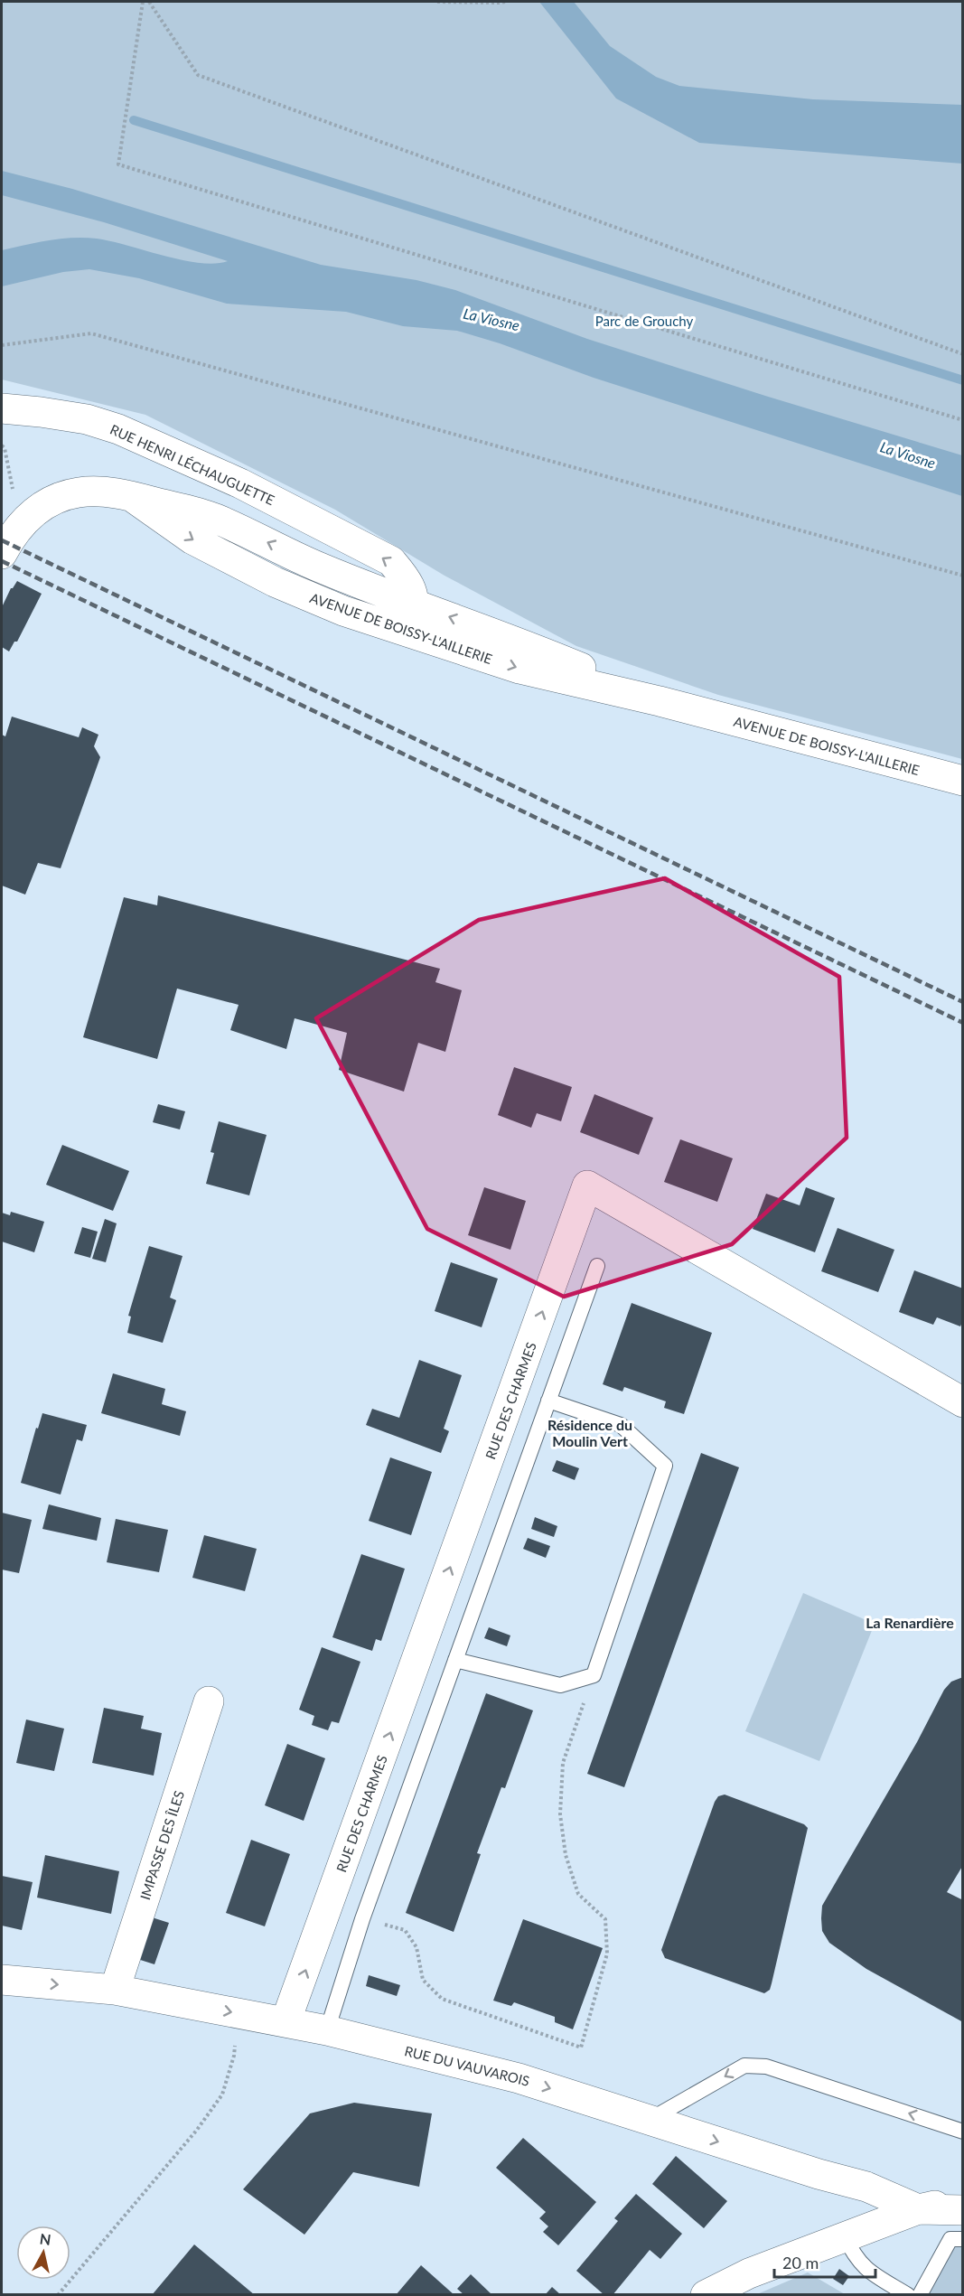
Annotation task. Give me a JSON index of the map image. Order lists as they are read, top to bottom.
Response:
{
  "streets": {
    "street": [
      "RUE HENRI LÉCHAUGUETTE",
      "AVENUE DE BOISSY-L'AILLERIE",
      "RUE DES CHARMES",
      "IMPASSE DES ÎLES",
      "RUE DU VAUVAROIS"
    ]
  },
  "crossings": [
    ["RUE HENRI LÉCHAUGUETTE", "AVENUE DE BOISSY-L'AILLERIE"],
    ["RUE DES CHARMES", "RUE DU VAUVAROIS"],
    ["IMPASSE DES ÎLES", "RUE DU VAUVAROIS"]
  ],
  "one_way": ["RUE DU VAUVAROIS"],
  "districts": ["Résidence du Moulin Vert", "La Renardière"],
  "water": ["La Viosne"],
  "parks": ["Parc de Grouchy"],
  "scale_bar": "20 m",
  "north": "top"
}
